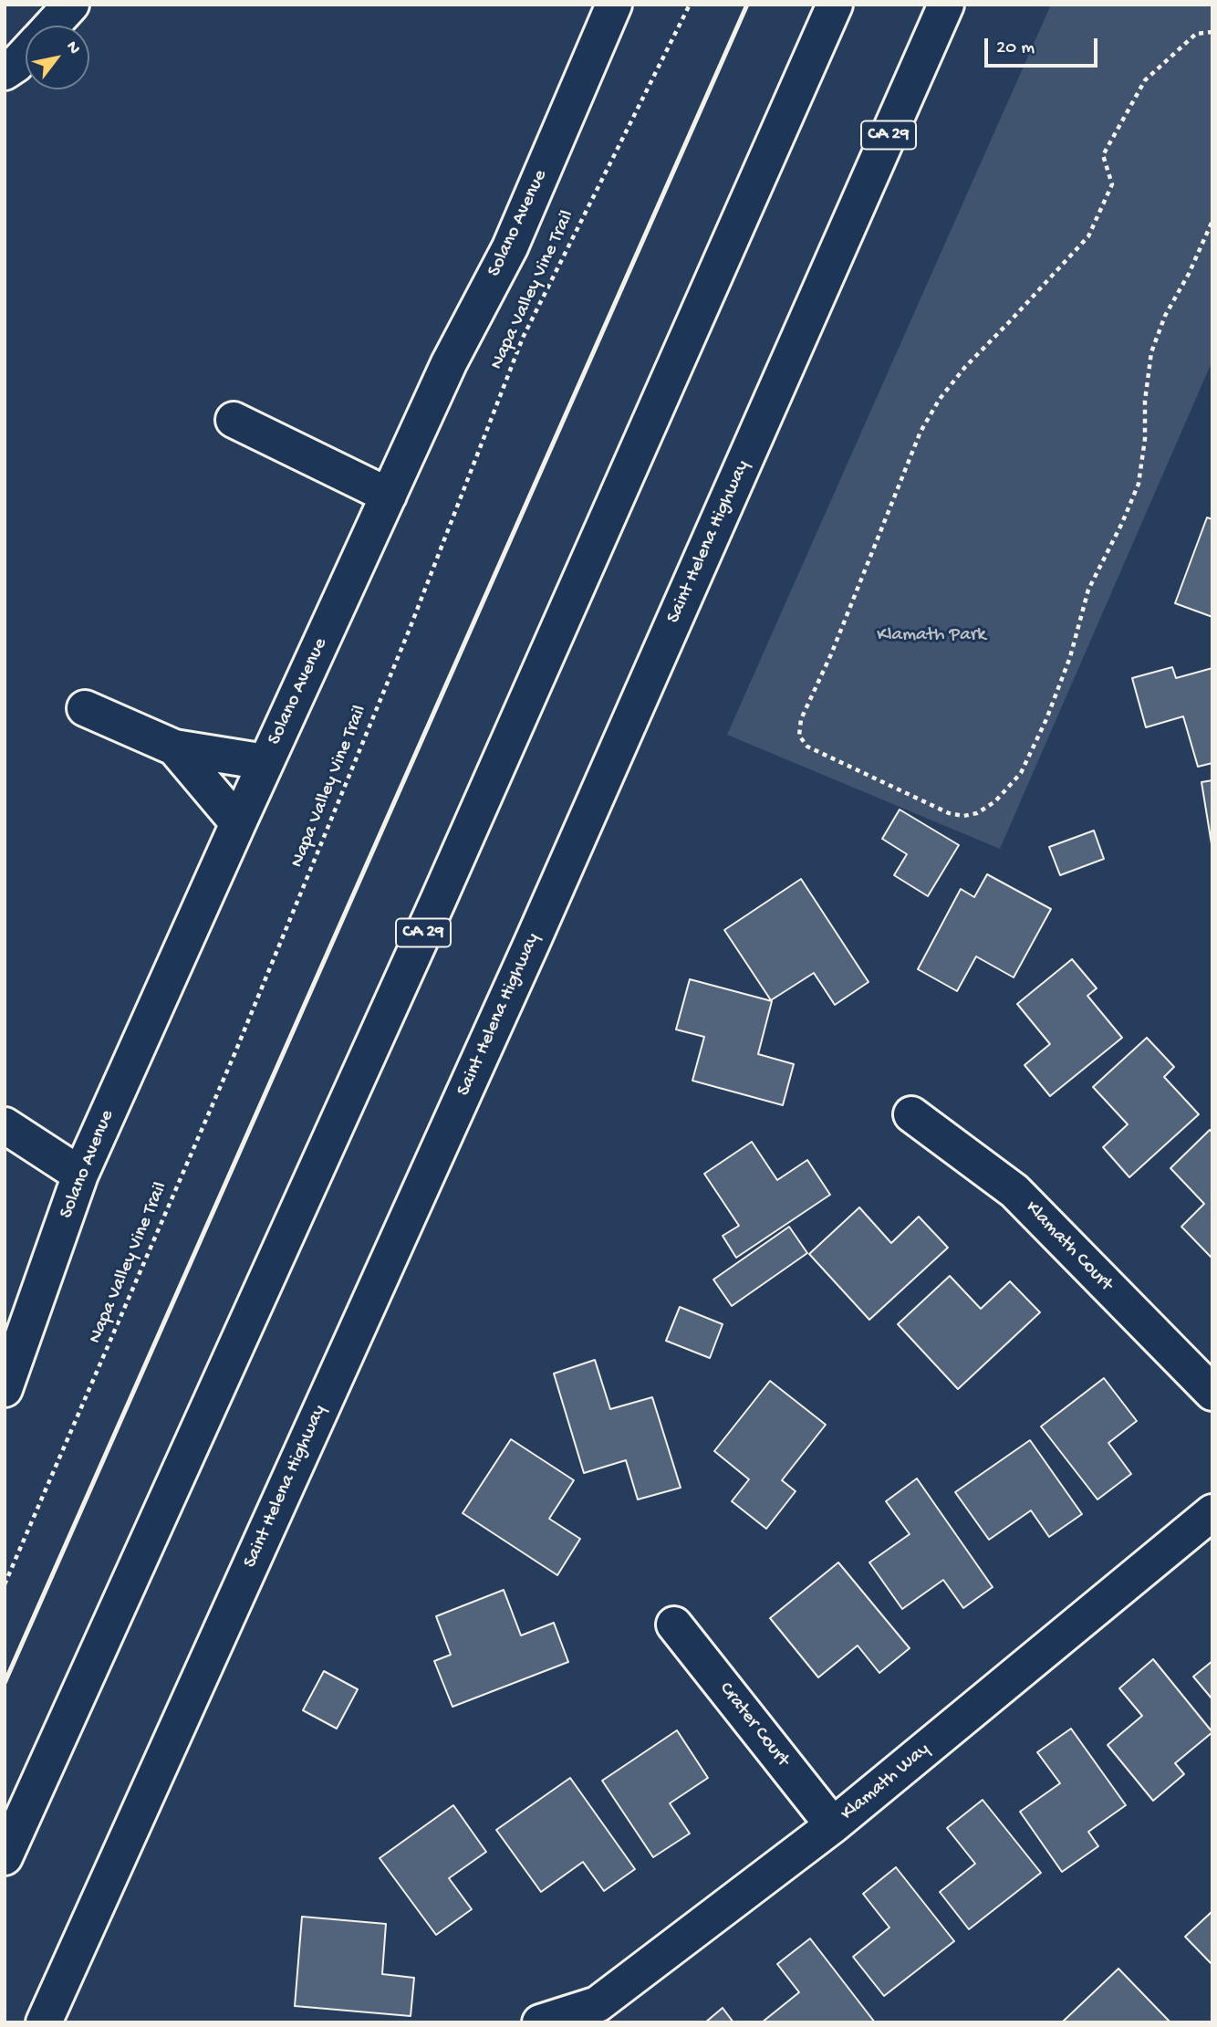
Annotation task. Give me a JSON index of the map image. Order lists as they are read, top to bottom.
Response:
{
  "streets": {
    "main road": [
      "CA 29",
      "Solano Avenue",
      "Saint Helena Highway",
      "Klamath Court",
      "Crater Court",
      "Klamath Way"
    ],
    "path": ["Napa Valley Vine Trail"]
  },
  "crossings": [
    ["Crater Court", "Klamath Way"]
  ],
  "parks": ["Klamath Park"],
  "scale_bar": "20 m",
  "north": "top right"
}
